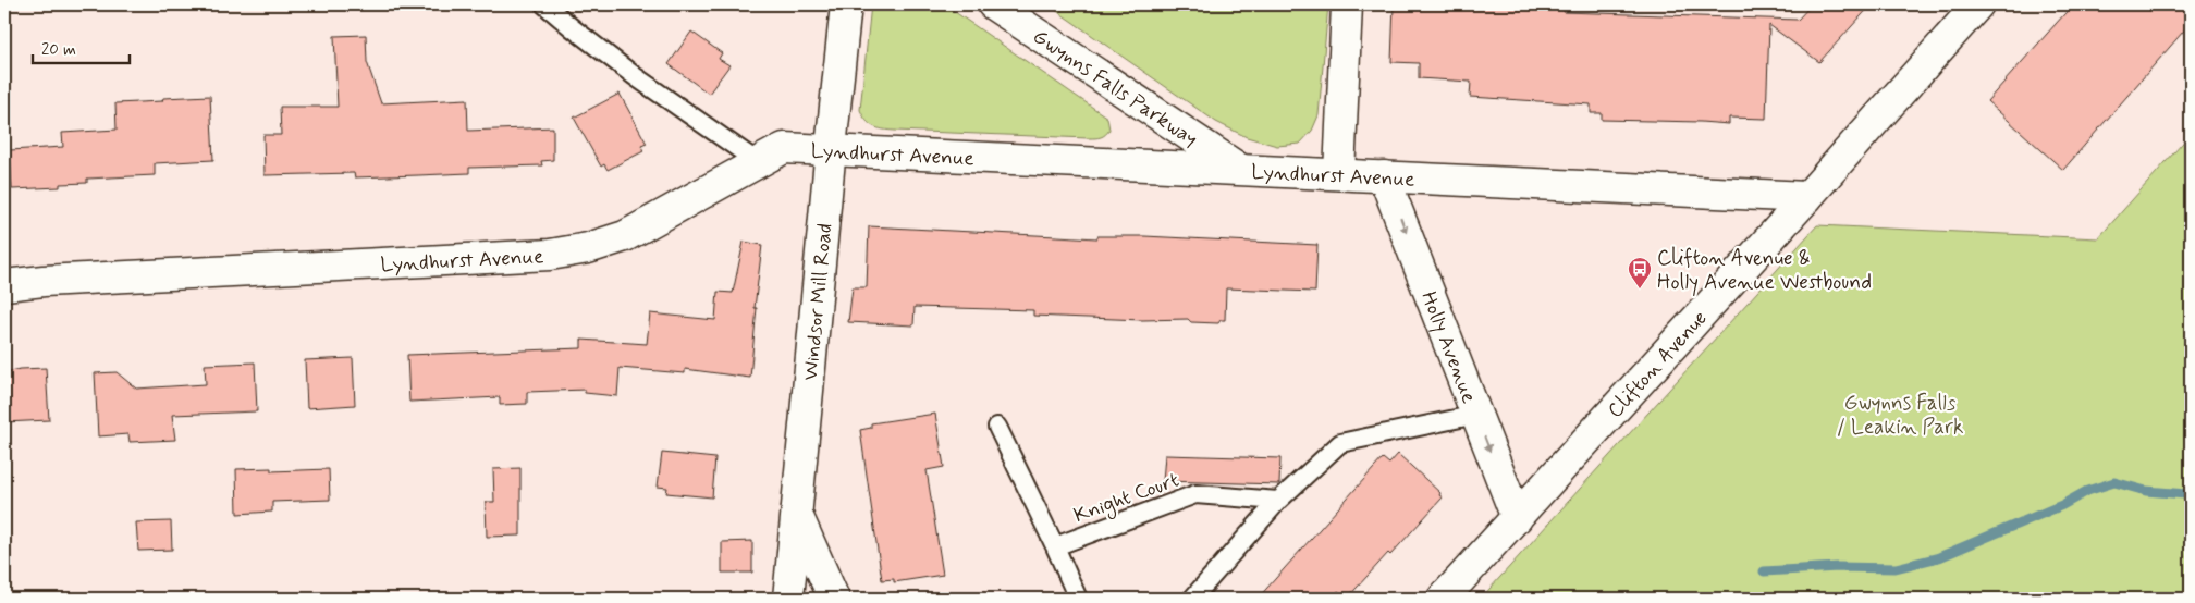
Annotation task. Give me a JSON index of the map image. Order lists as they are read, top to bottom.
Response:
{
  "streets": {
    "street": [
      "Gwynns Falls Parkway",
      "Lyndhurst Avenue",
      "Windsor Mill Road",
      "Holly Avenue",
      "Clifton Avenue"
    ],
    "lane": ["Knight Court"]
  },
  "crossings": [
    ["Gwynns Falls Parkway", "Lyndhurst Avenue"],
    ["Lyndhurst Avenue", "Windsor Mill Road"],
    ["Lyndhurst Avenue", "Holly Avenue"],
    ["Lyndhurst Avenue", "Clifton Avenue"],
    ["Holly Avenue", "Clifton Avenue"]
  ],
  "one_way": ["Holly Avenue"],
  "parks": ["Gwynns Falls / Leakin Park"],
  "places": {
    "bus stop": ["Clifton Avenue & Holly Avenue Westbound"]
  },
  "scale_bar": "20 m"
}
